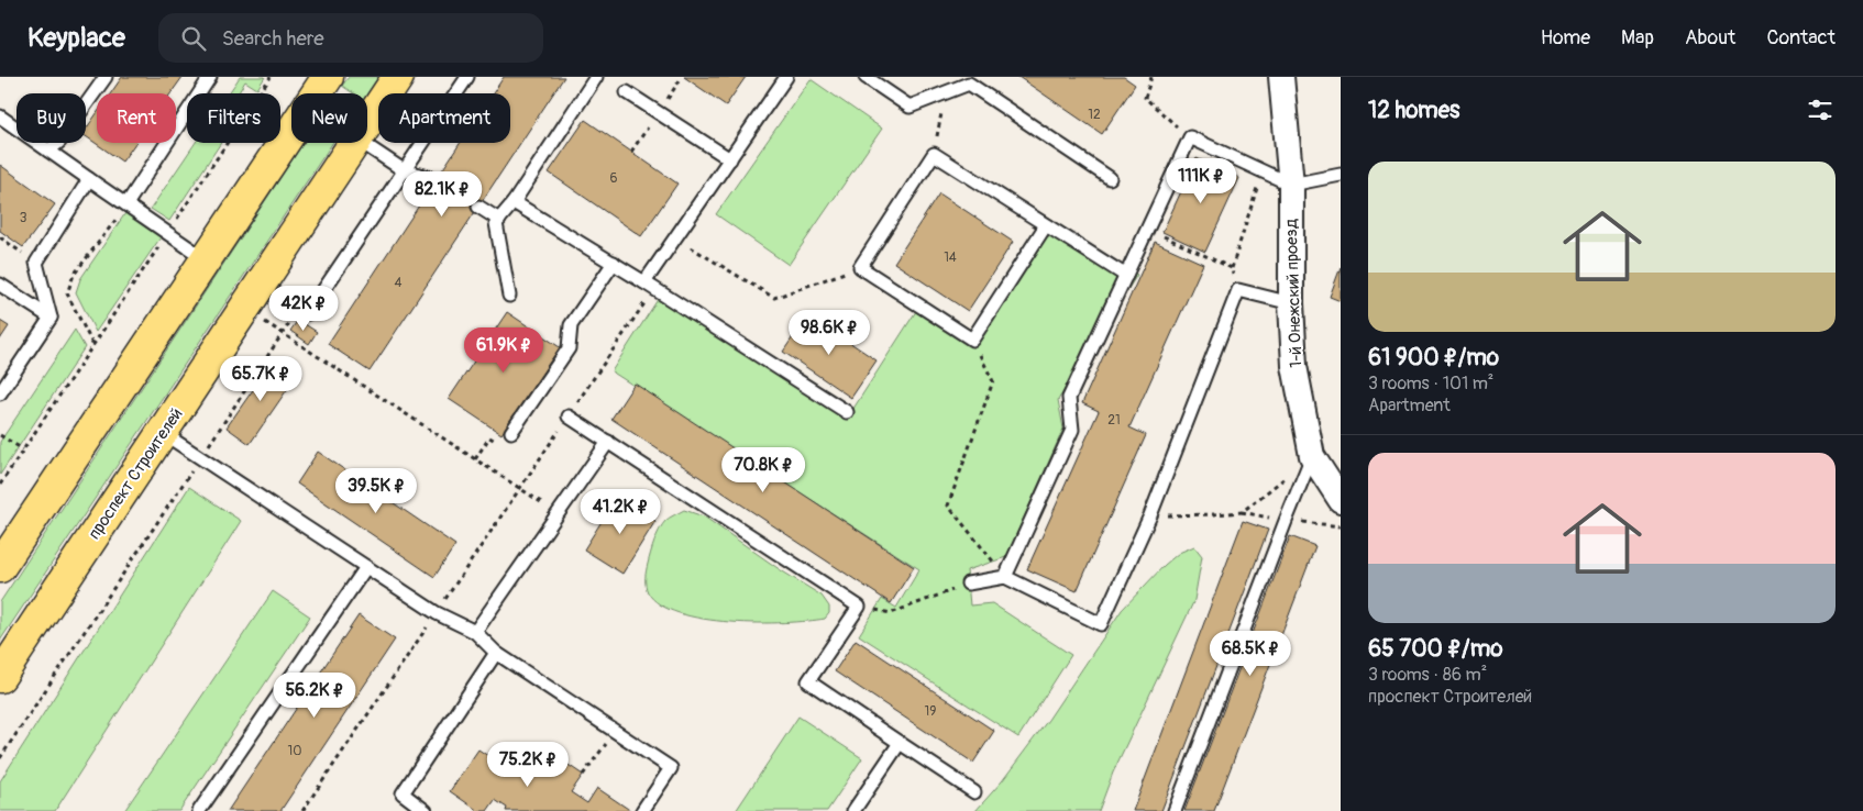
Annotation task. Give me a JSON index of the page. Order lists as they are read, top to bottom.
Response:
{
  "streets": {
    "main road": ["проспект Строителей"],
    "street": ["1-й Онежский проезд"]
  },
  "house_numbers": [
    "12",
    "6",
    "3",
    "14",
    "4",
    "21",
    "19",
    "10"
  ],
  "page": {
    "header": "Keyplace",
    "search": "Search here",
    "nav": [
      "Home",
      "Map",
      "About",
      "Contact"
    ],
    "heading": "12 homes",
    "chip": [
      "Buy",
      "Rent",
      "Filters",
      "New",
      "Apartment"
    ],
    "list": [
      {
        "name": "61 900 ₽/mo",
        "note": "3 rooms · 101 m² · Apartment"
      },
      {
        "name": "65 700 ₽/mo",
        "note": "3 rooms · 86 m² · проспект Строителей"
      }
    ],
    "price": [
      "111K ₽",
      "82.1K ₽",
      "42K ₽",
      "98.6K ₽",
      "61.9K ₽",
      "65.7K ₽",
      "70.8K ₽",
      "39.5K ₽",
      "41.2K ₽",
      "68.5K ₽",
      "56.2K ₽",
      "75.2K ₽"
    ]
  }
}
